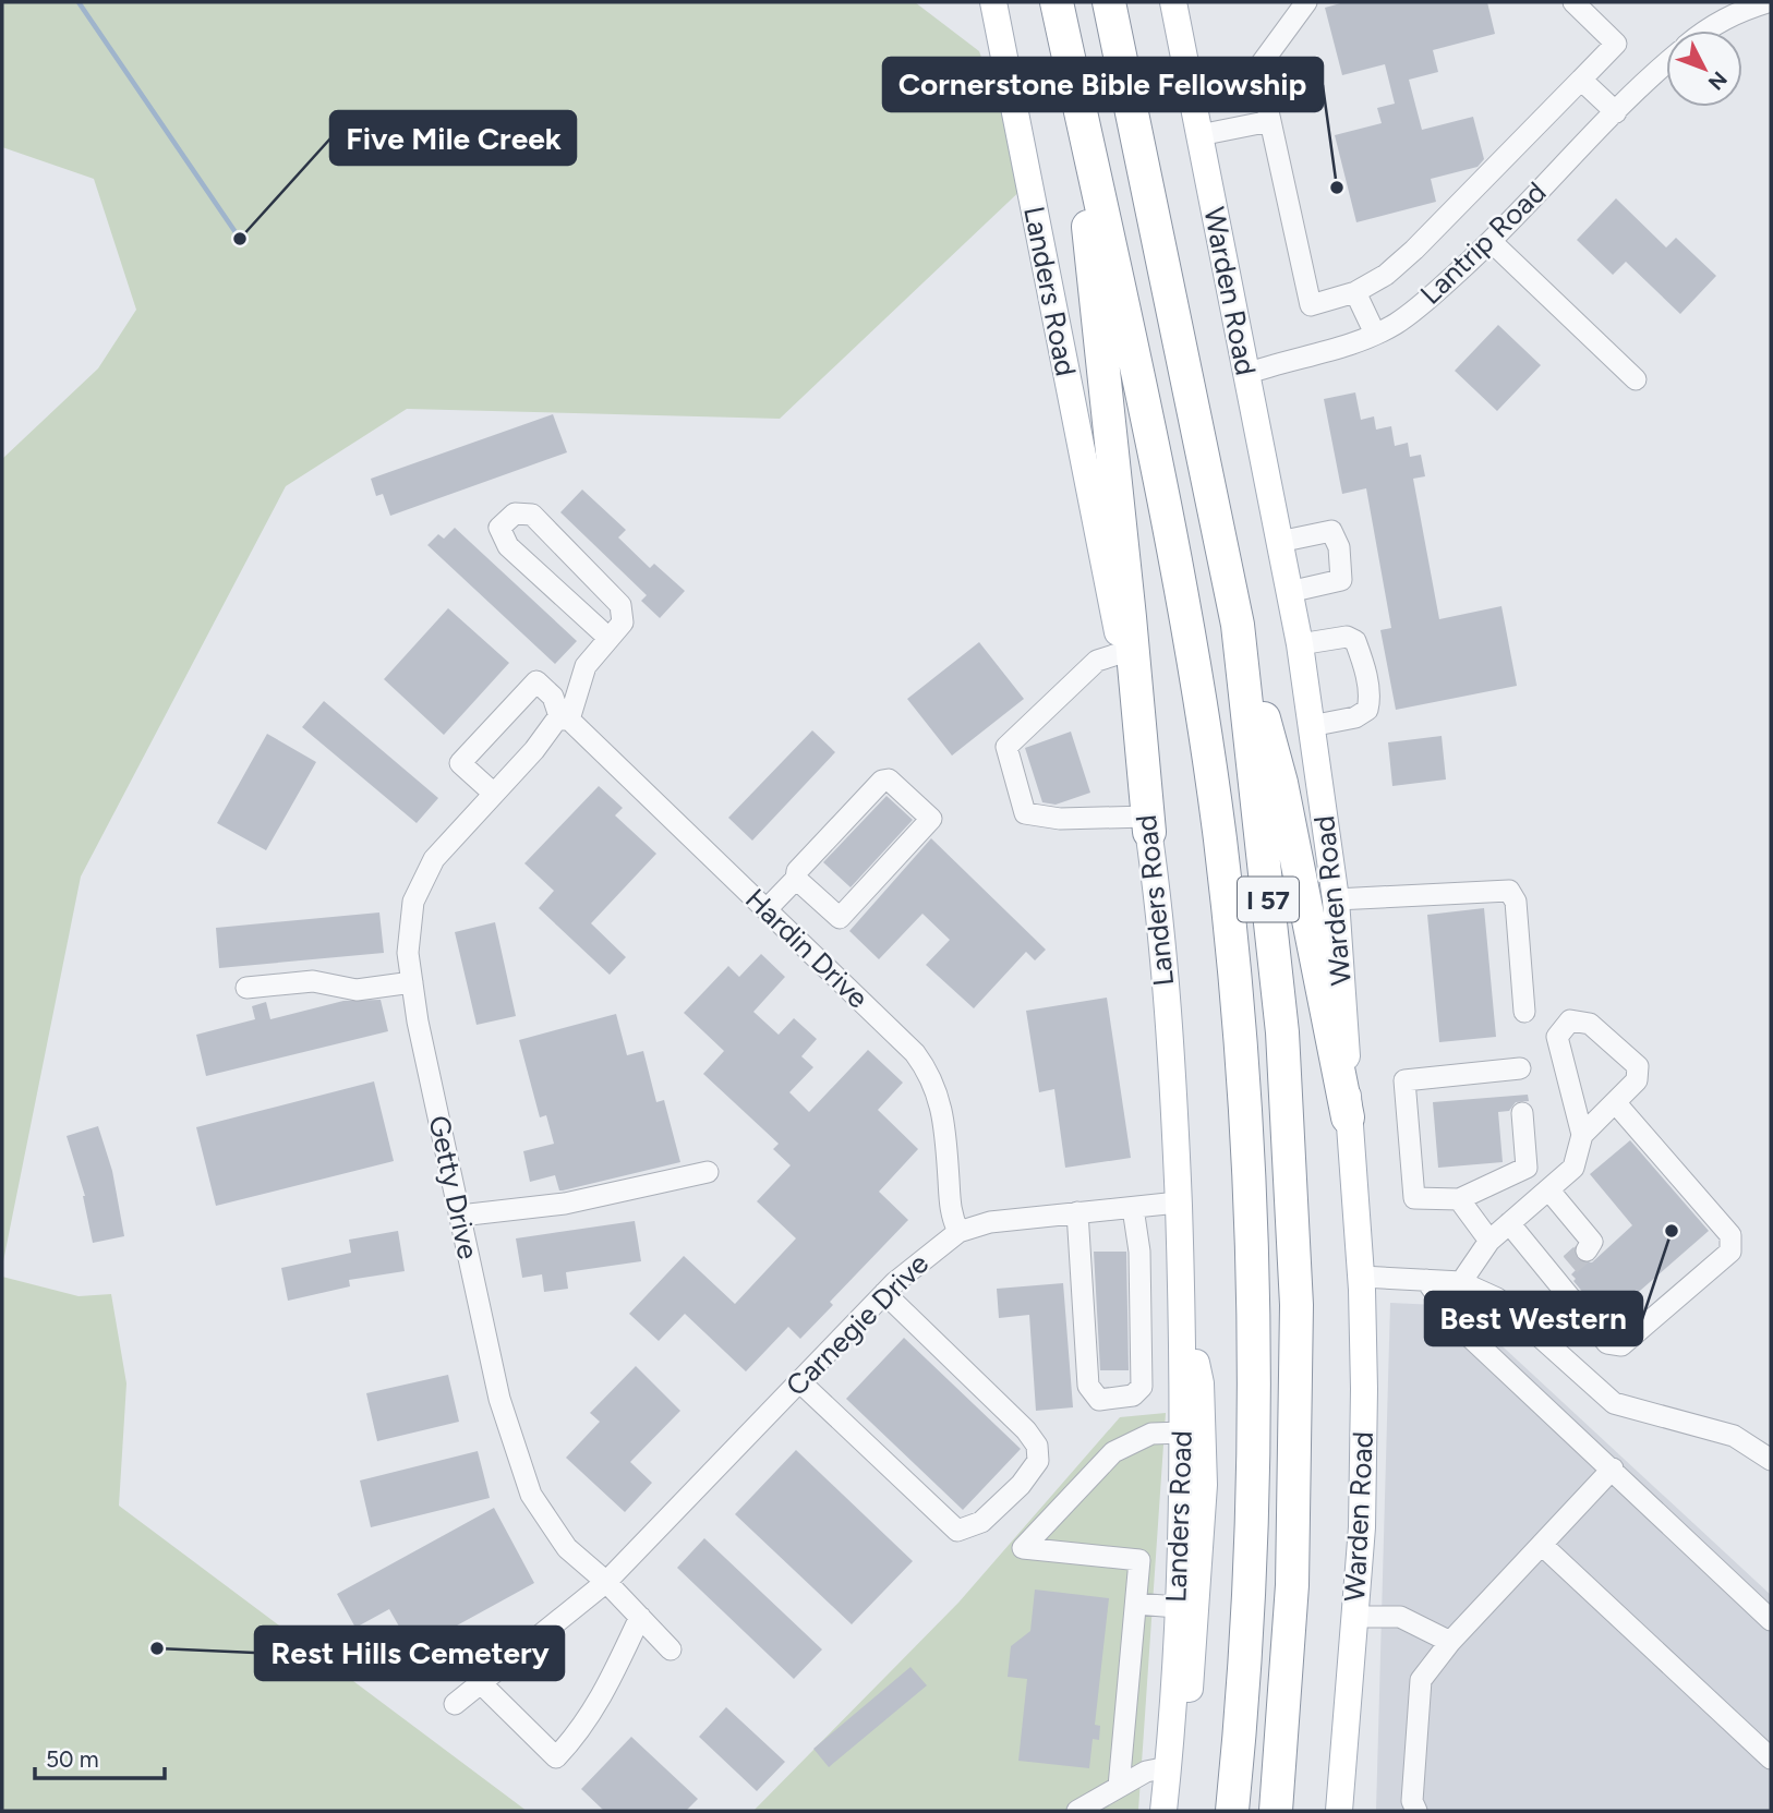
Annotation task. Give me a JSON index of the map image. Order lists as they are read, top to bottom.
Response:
{
  "streets": {
    "highway": ["I 57"],
    "main road": ["Landers Road", "Warden Road"],
    "street": [
      "Lantrip Road",
      "Hardin Drive",
      "Getty Drive",
      "Carnegie Drive"
    ]
  },
  "crossings": [
    ["Lantrip Road", "Warden Road"],
    ["Landers Road", "Carnegie Drive"],
    ["Hardin Drive", "Getty Drive"],
    ["Hardin Drive", "Carnegie Drive"],
    ["Getty Drive", "Carnegie Drive"]
  ],
  "places": [
    "Cornerstone Bible Fellowship",
    "Five Mile Creek",
    "Best Western",
    "Rest Hills Cemetery"
  ],
  "scale_bar": "50 m",
  "north": "bottom right"
}
